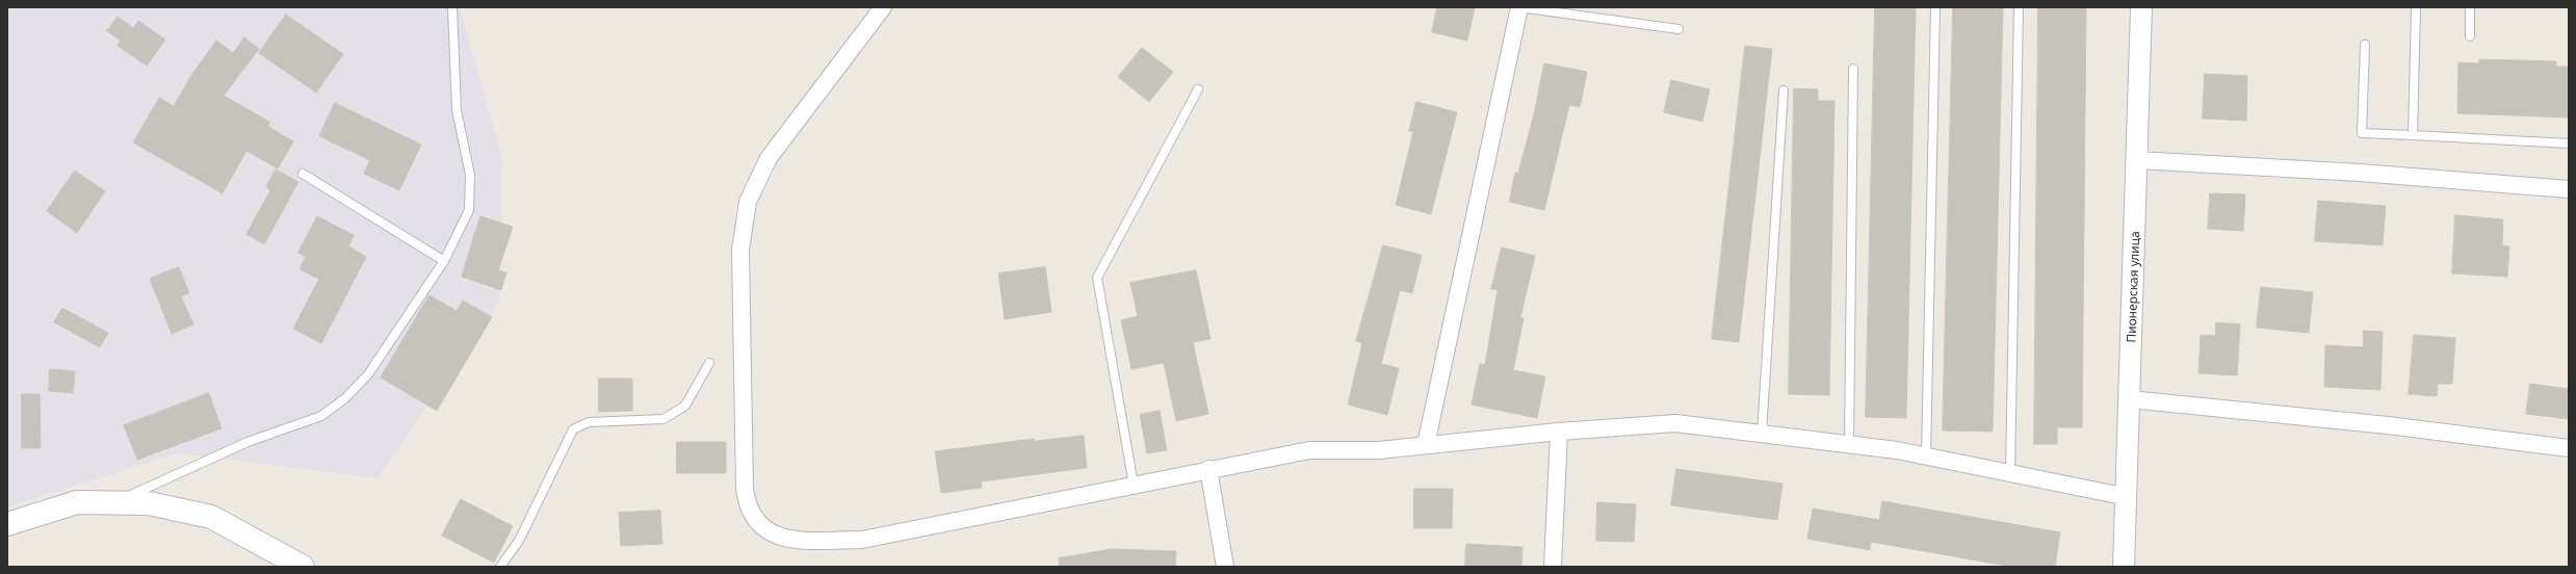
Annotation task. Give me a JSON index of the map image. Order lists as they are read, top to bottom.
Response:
{
  "streets": {
    "street": ["Пионерская улица"]
  }
}
